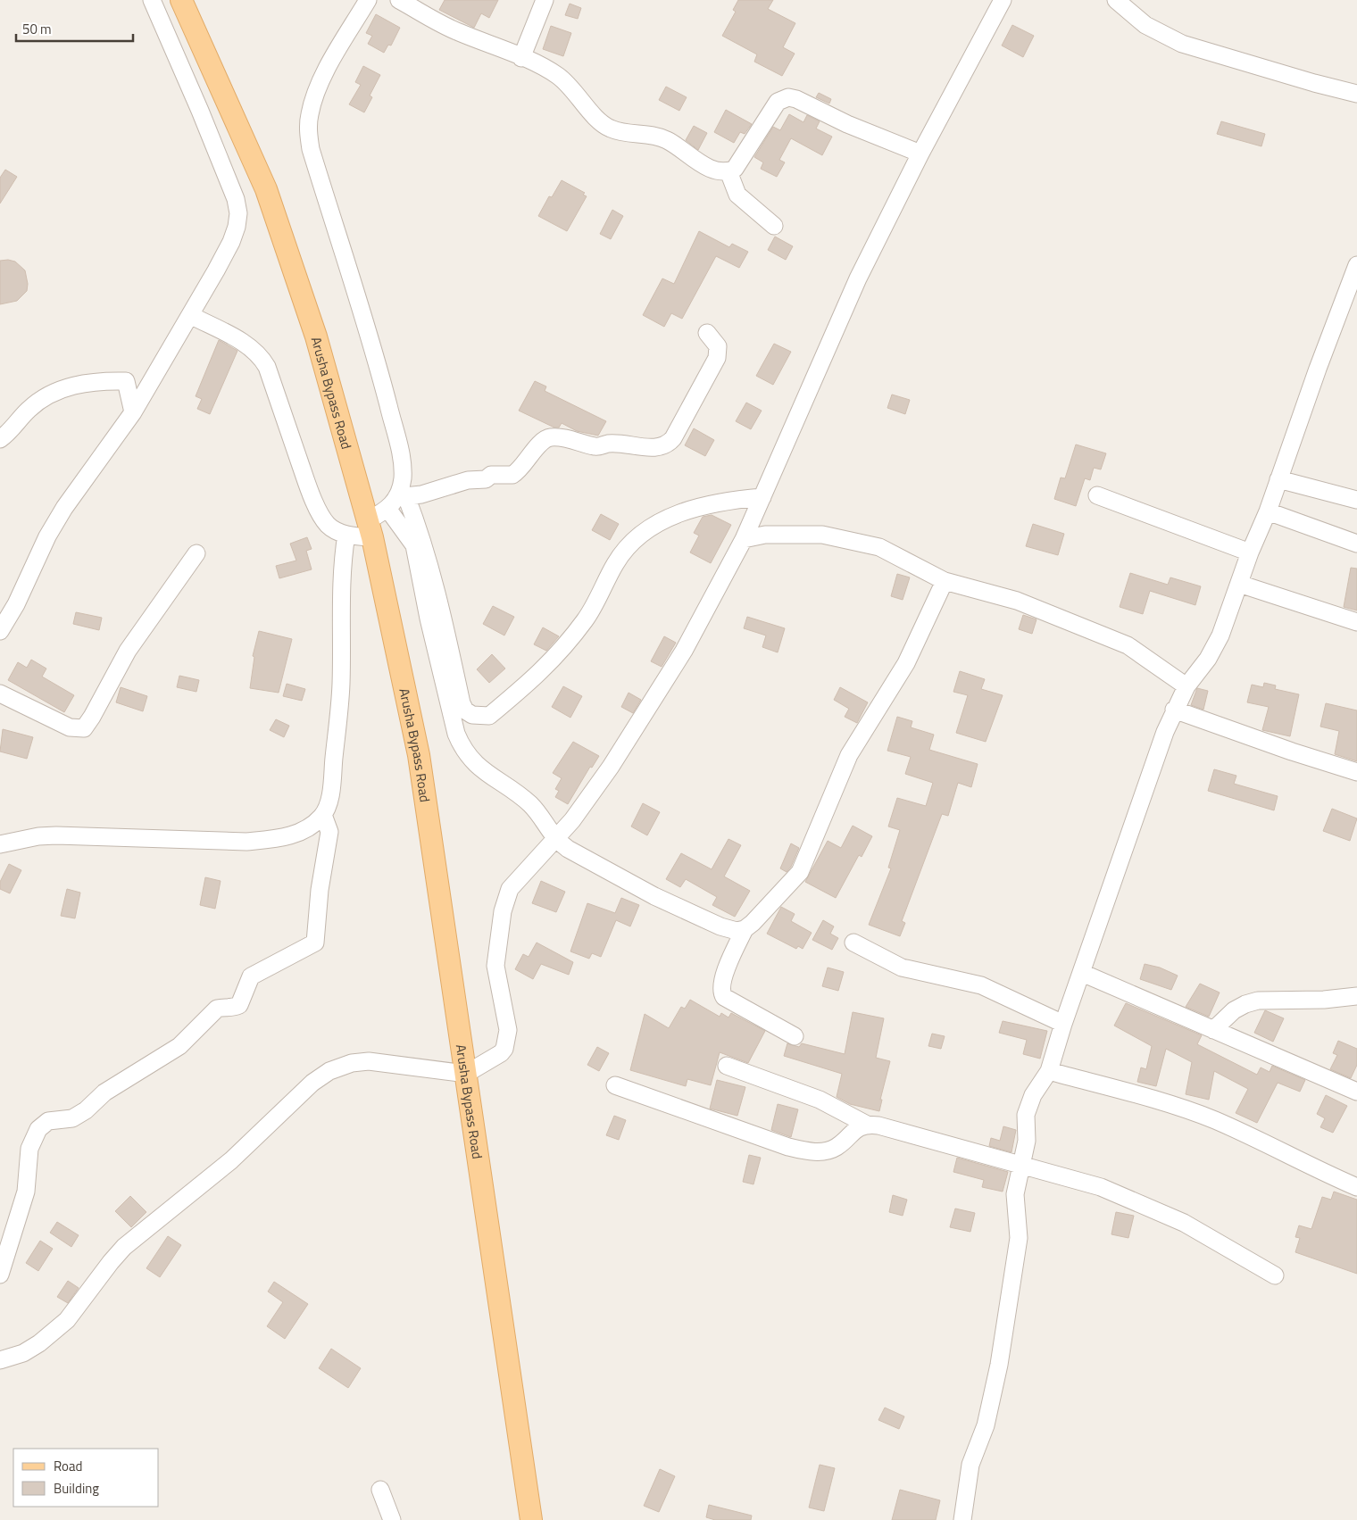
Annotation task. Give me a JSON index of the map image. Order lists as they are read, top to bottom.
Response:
{
  "streets": {
    "main road": ["Arusha Bypass Road"]
  },
  "legend": ["Road", "Building"],
  "scale_bar": "50 m"
}
